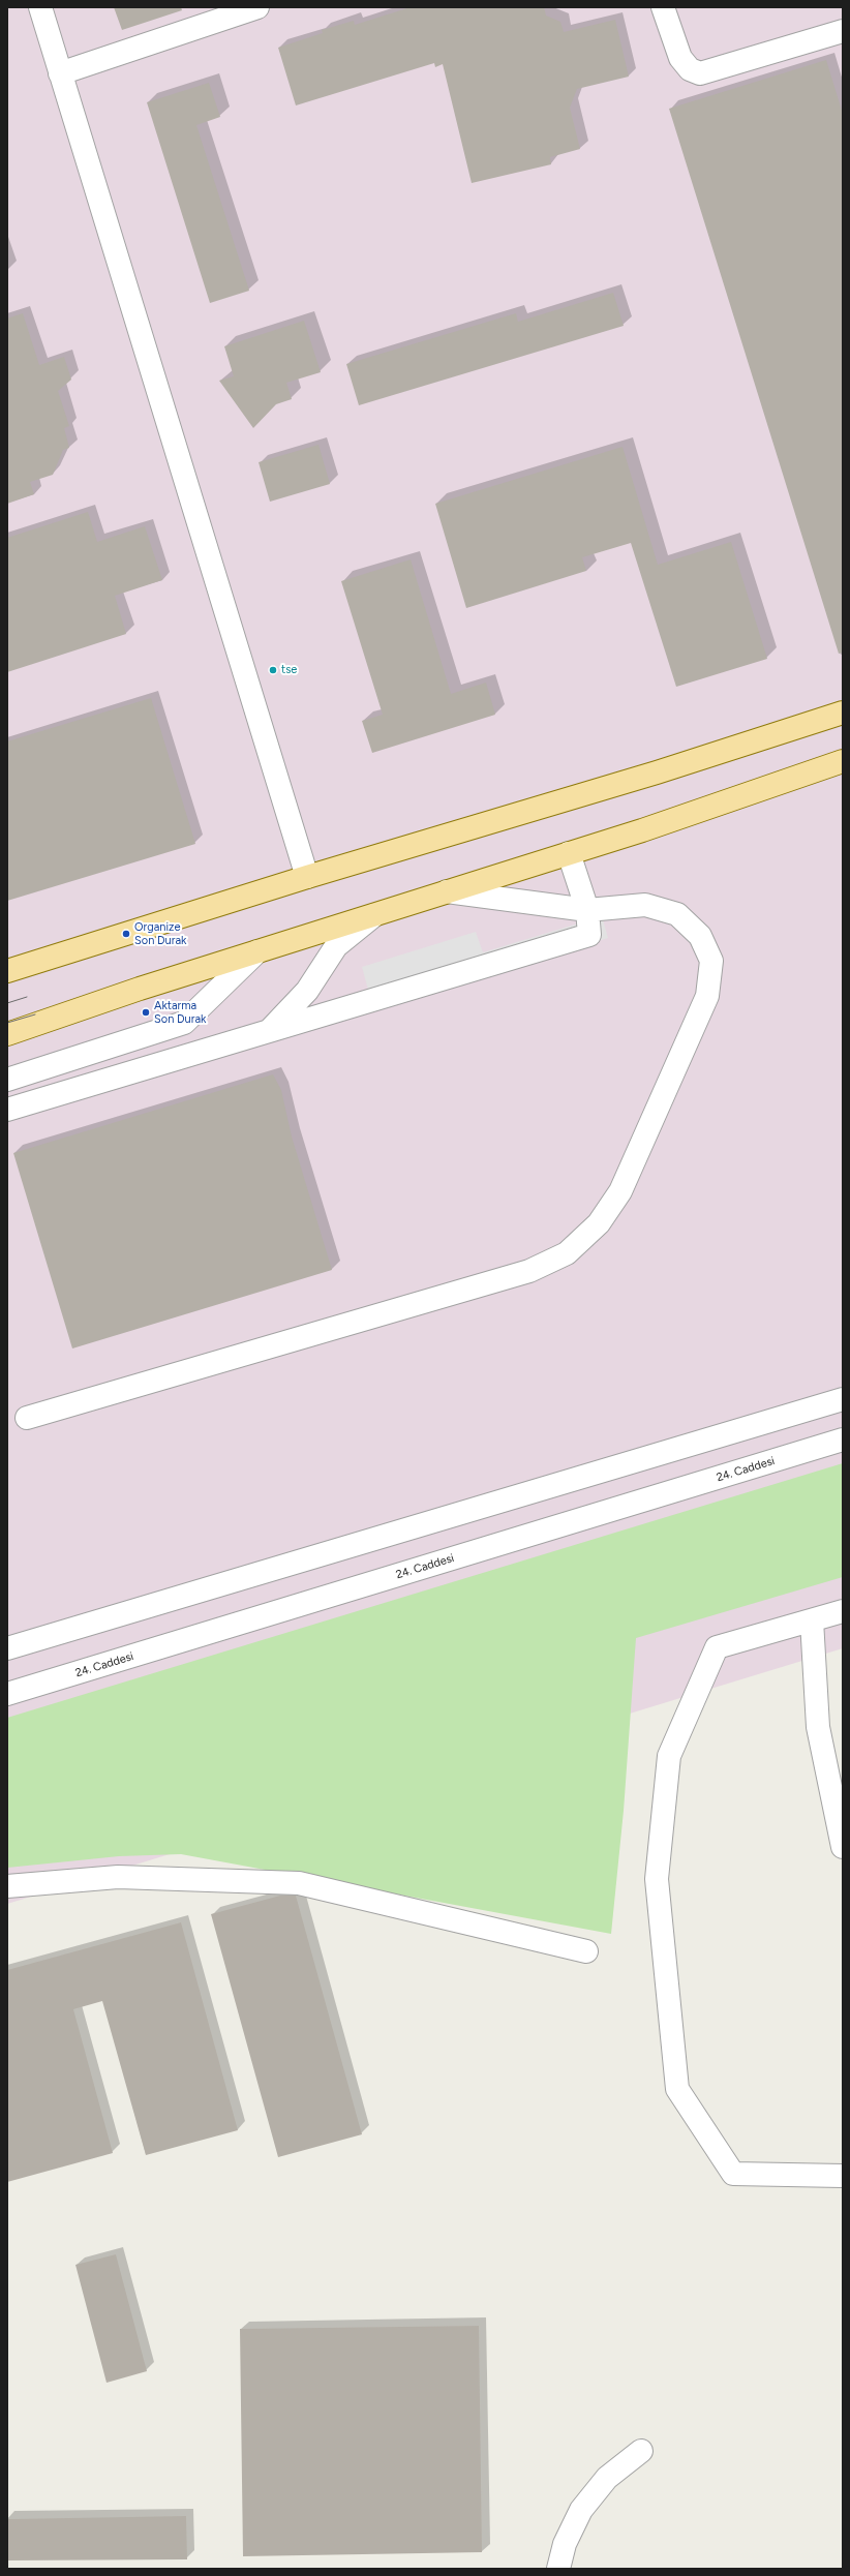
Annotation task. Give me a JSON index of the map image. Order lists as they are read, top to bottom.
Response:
{
  "streets": {
    "street": ["24. Caddesi"]
  },
  "places": ["tse", "Organize Son Durak", "Aktarma Son Durak"]
}
